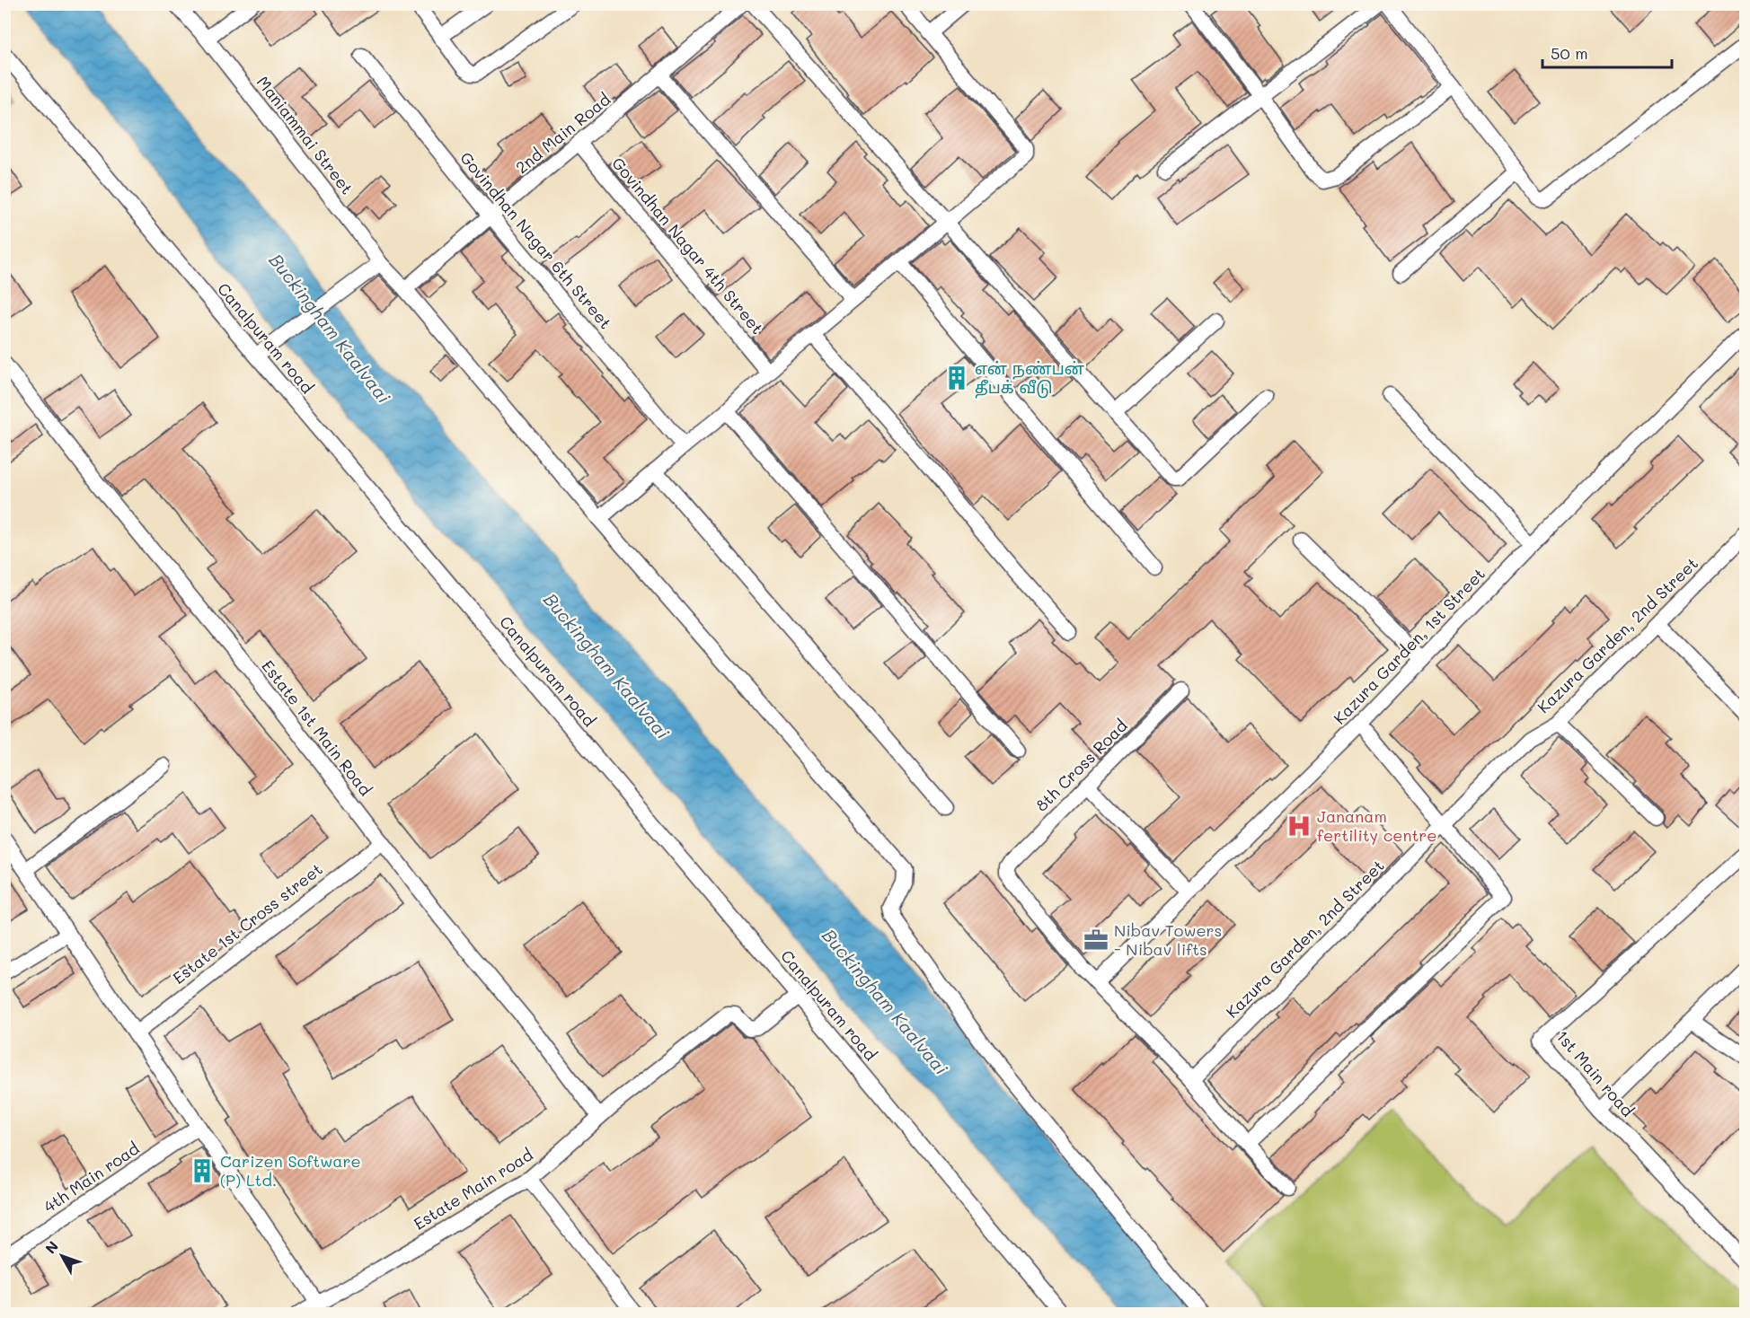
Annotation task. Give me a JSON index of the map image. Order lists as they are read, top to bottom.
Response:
{
  "streets": {
    "street": [
      "2nd Main Road",
      "Maniammai Street",
      "Govindhan Nagar 6th Street",
      "Govindhan Nagar 4th Street",
      "Canalpuram road",
      "Kazura Garden, 2nd Street",
      "Kazura Garden, 1st Street",
      "Estate 1st Main Road",
      "8th Cross Road",
      "Estate 1st Cross street",
      "1st Main road",
      "4th Main road",
      "Estate Main road"
    ]
  },
  "crossings": [
    ["2nd Main Road", "Maniammai Street"],
    ["2nd Main Road", "Govindhan Nagar 6th Street"],
    ["2nd Main Road", "Govindhan Nagar 4th Street"],
    ["Canalpuram road", "Estate Main road"],
    ["Kazura Garden, 1st Street", "8th Cross Road"],
    ["Estate 1st Main Road", "Estate 1st Cross street"],
    ["Estate 1st Main Road", "Estate Main road"]
  ],
  "water": ["Buckingham Kaalvaai"],
  "places": {
    "building": ["என் நண்பன் தீபக் வீடு", "Carizen Software (P) Ltd."],
    "hospital": ["Jananam fertility centre"],
    "office": ["Nibav Towers - Nibav lifts"]
  },
  "scale_bar": "50 m",
  "north": "top left"
}
